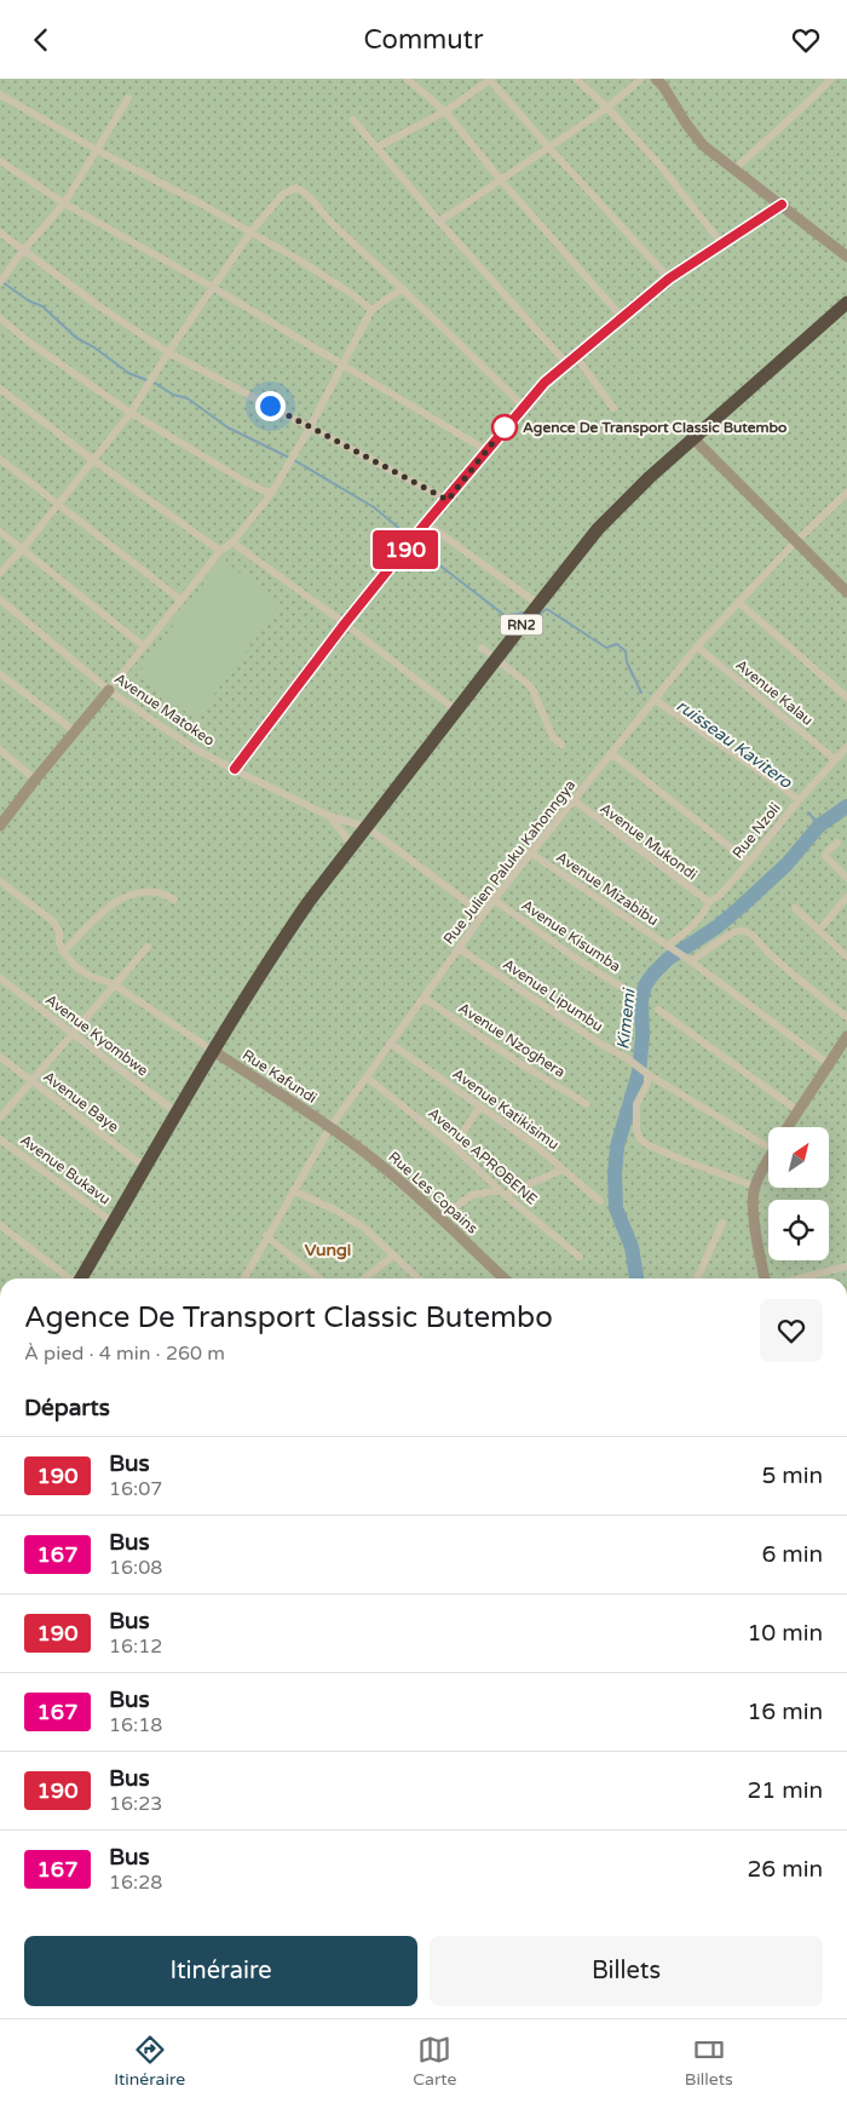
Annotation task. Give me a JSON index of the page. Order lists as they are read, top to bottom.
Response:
{
  "streets": {
    "highway": ["RN2"],
    "street": [
      "Avenue Kalau",
      "Avenue Matokeo",
      "Rue Nzoli",
      "Avenue Mukondi",
      "Rue Julien Paluku Kahonngya",
      "Avenue Mizabibu",
      "Avenue Kisumba",
      "Avenue Lipumbu",
      "Avenue Kyombwe",
      "Avenue Nzoghera",
      "Rue Kafundi",
      "Avenue Baye",
      "Avenue Katikisimu",
      "Avenue APROBENE",
      "Avenue Bukavu",
      "Rue Les Copains"
    ]
  },
  "crossings": [
    ["RN2", "Avenue Kyombwe"],
    ["RN2", "Rue Kafundi"],
    ["RN2", "Avenue Baye"],
    ["RN2", "Avenue Bukavu"],
    ["Avenue Kalau", "Rue Nzoli"],
    ["Avenue Kalau", "Rue Julien Paluku Kahonngya"],
    ["Rue Nzoli", "Avenue Mukondi"],
    ["Rue Nzoli", "Avenue Mizabibu"],
    ["Avenue Mukondi", "Rue Julien Paluku Kahonngya"],
    ["Rue Julien Paluku Kahonngya", "Avenue Mizabibu"],
    ["Rue Julien Paluku Kahonngya", "Avenue Kisumba"],
    ["Rue Julien Paluku Kahonngya", "Avenue Lipumbu"],
    ["Rue Julien Paluku Kahonngya", "Avenue Nzoghera"],
    ["Rue Julien Paluku Kahonngya", "Rue Kafundi"],
    ["Rue Julien Paluku Kahonngya", "Avenue Katikisimu"],
    ["Rue Julien Paluku Kahonngya", "Avenue APROBENE"],
    ["Rue Julien Paluku Kahonngya", "Rue Les Copains"],
    ["Rue Kafundi", "Rue Les Copains"]
  ],
  "districts": ["Vungi"],
  "water": ["ruisseau Kavitero", "Kimemi"],
  "places": ["Agence De Transport Classic Butembo"],
  "lines": ["bus line 190"],
  "north": "top right",
  "page": {
    "header": "Commutr",
    "on_map": "190",
    "heading": [
      ["Agence De Transport Classic Butembo", "À pied · 4 min · 260 m"],
      "Départs"
    ],
    "list": [
      {
        "mark": "190",
        "name": "Bus",
        "note": "16:07",
        "value": "5 min"
      },
      {
        "mark": "167",
        "name": "Bus",
        "note": "16:08",
        "value": "6 min"
      },
      {
        "mark": "190",
        "name": "Bus",
        "note": "16:12",
        "value": "10 min"
      },
      {
        "mark": "167",
        "name": "Bus",
        "note": "16:18",
        "value": "16 min"
      },
      {
        "mark": "190",
        "name": "Bus",
        "note": "16:23",
        "value": "21 min"
      },
      {
        "mark": "167",
        "name": "Bus",
        "note": "16:28",
        "value": "26 min"
      }
    ],
    "buttons": ["Itinéraire", "Billets"],
    "tabs": ["Itinéraire", "Carte", "Billets"]
  }
}
